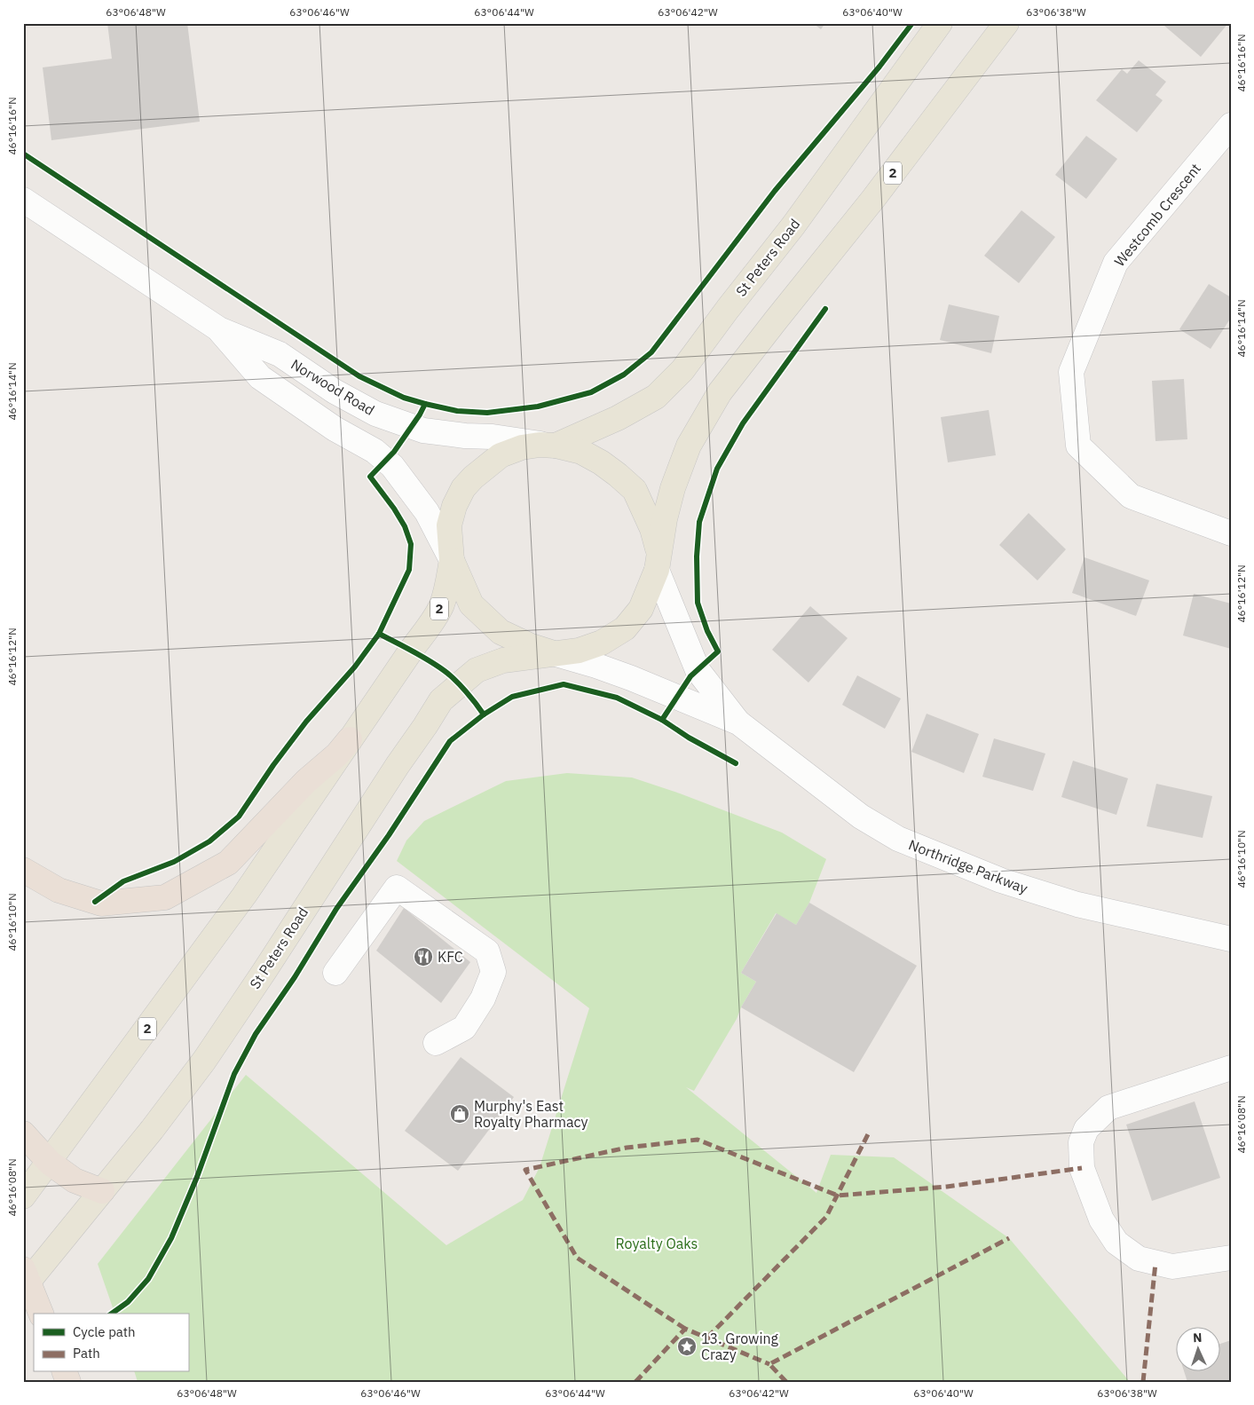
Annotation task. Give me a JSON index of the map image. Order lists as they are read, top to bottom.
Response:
{
  "streets": {
    "main road": ["2", "St Peters Road"],
    "street": ["Westcomb Crescent", "Norwood Road", "Northridge Parkway"]
  },
  "crossings": [
    ["2", "St Peters Road"],
    ["2", "Norwood Road"],
    ["2", "Northridge Parkway"],
    ["St Peters Road", "Norwood Road"],
    ["St Peters Road", "Northridge Parkway"]
  ],
  "parks": ["Royalty Oaks"],
  "places": {
    "restaurant": ["KFC"],
    "shop": ["Murphy's East Royalty Pharmacy"],
    "place": ["13. Growing Crazy"]
  },
  "legend": ["Cycle path", "Path"],
  "north": "top",
  "coordinates": [
    "63°06'48\"W",
    "63°06'46\"W",
    "63°06'44\"W",
    "63°06'42\"W",
    "63°06'40\"W",
    "63°06'38\"W",
    "46°16'16\"N",
    "46°16'14\"N",
    "46°16'12\"N",
    "46°16'10\"N",
    "46°16'08\"N"
  ]
}
